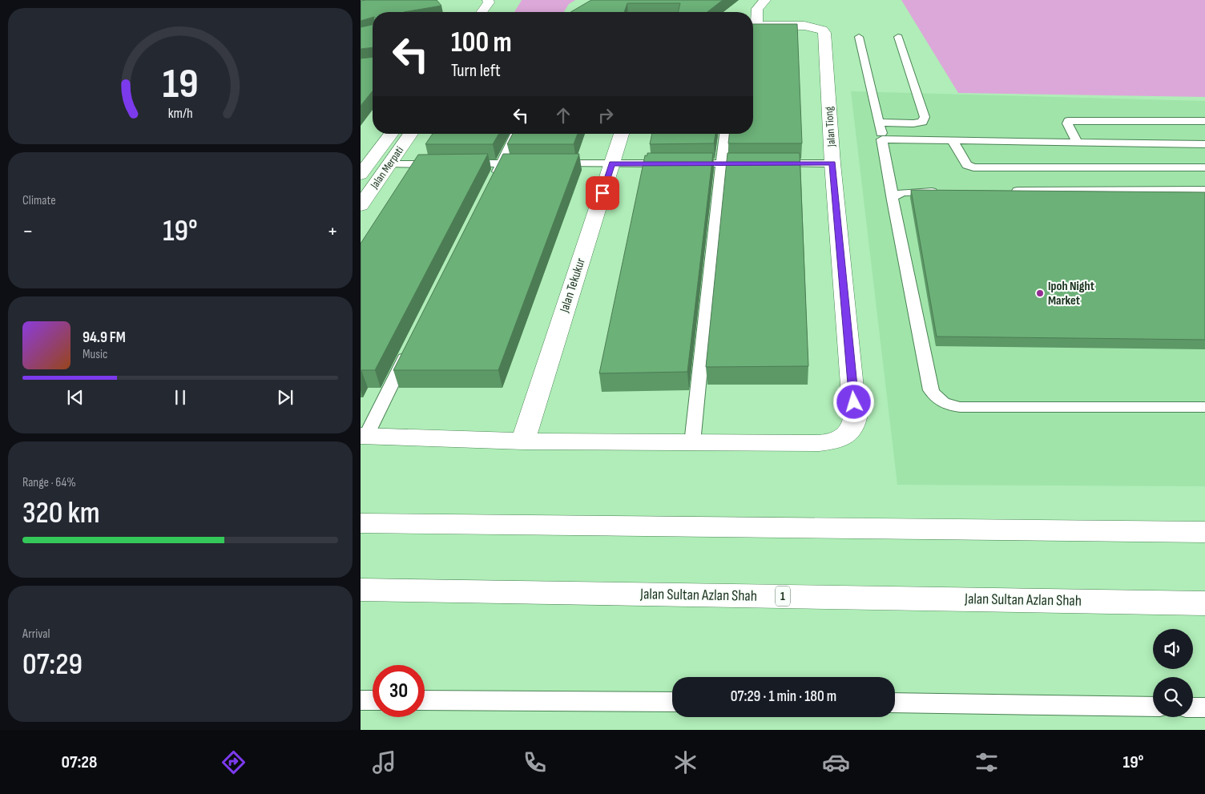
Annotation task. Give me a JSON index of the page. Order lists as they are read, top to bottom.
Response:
{
  "streets": {
    "street": [
      "Jalan Tiong",
      "Jalan Merpati",
      "Jalan Tekukur",
      "Jalan Sultan Azlan Shah",
      "1"
    ]
  },
  "places": ["Ipoh Night Market"],
  "page": {
    "turn": ["100 m", "Turn left"],
    "tile": [
      "Climate",
      ["Range · 64%", "320 km"],
      ["Arrival", "07:29"]
    ],
    "heat": ["−", "19°", "+"],
    "song": ["94.9 FM", "Music"],
    "limit": "30",
    "trip": "07:29 · 1 min · 180 m",
    "tabs": ["07:28", "19°"],
    "gauge": ["19", "km/h"]
  }
}
